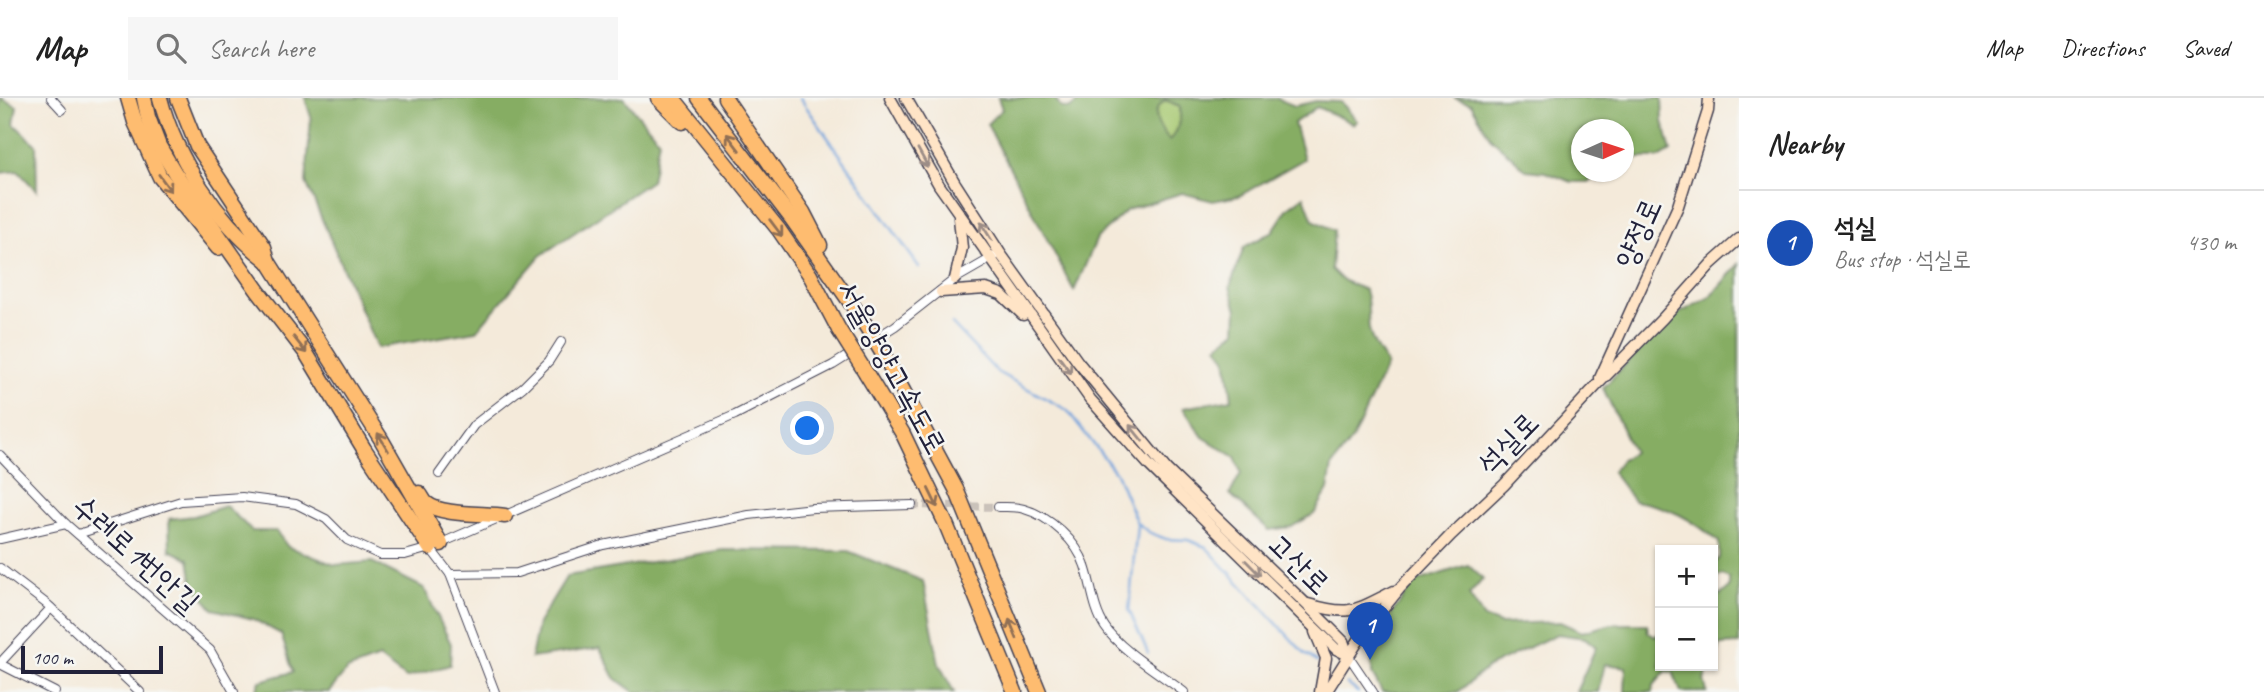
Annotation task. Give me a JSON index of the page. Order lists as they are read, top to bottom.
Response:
{
  "streets": {
    "highway": ["서울양양고속도로"],
    "street": [
      "양정로",
      "석실로",
      "수레로1번안길",
      "고산로"
    ]
  },
  "crossings": [
    ["양정로", "석실로"],
    ["석실로", "고산로"]
  ],
  "scale_bar": "100 m",
  "north": "right",
  "page": {
    "header": "Map",
    "search": "Search here",
    "nav": ["Map", "Directions", "Saved"],
    "heading": "Nearby",
    "list": [
      {
        "mark": "1",
        "name": "석실",
        "note": "Bus stop · 석실로",
        "value": "430 m"
      }
    ],
    "map_buttons": ["+", "−"],
    "pins": "1",
    "scale": "100 m"
  }
}
